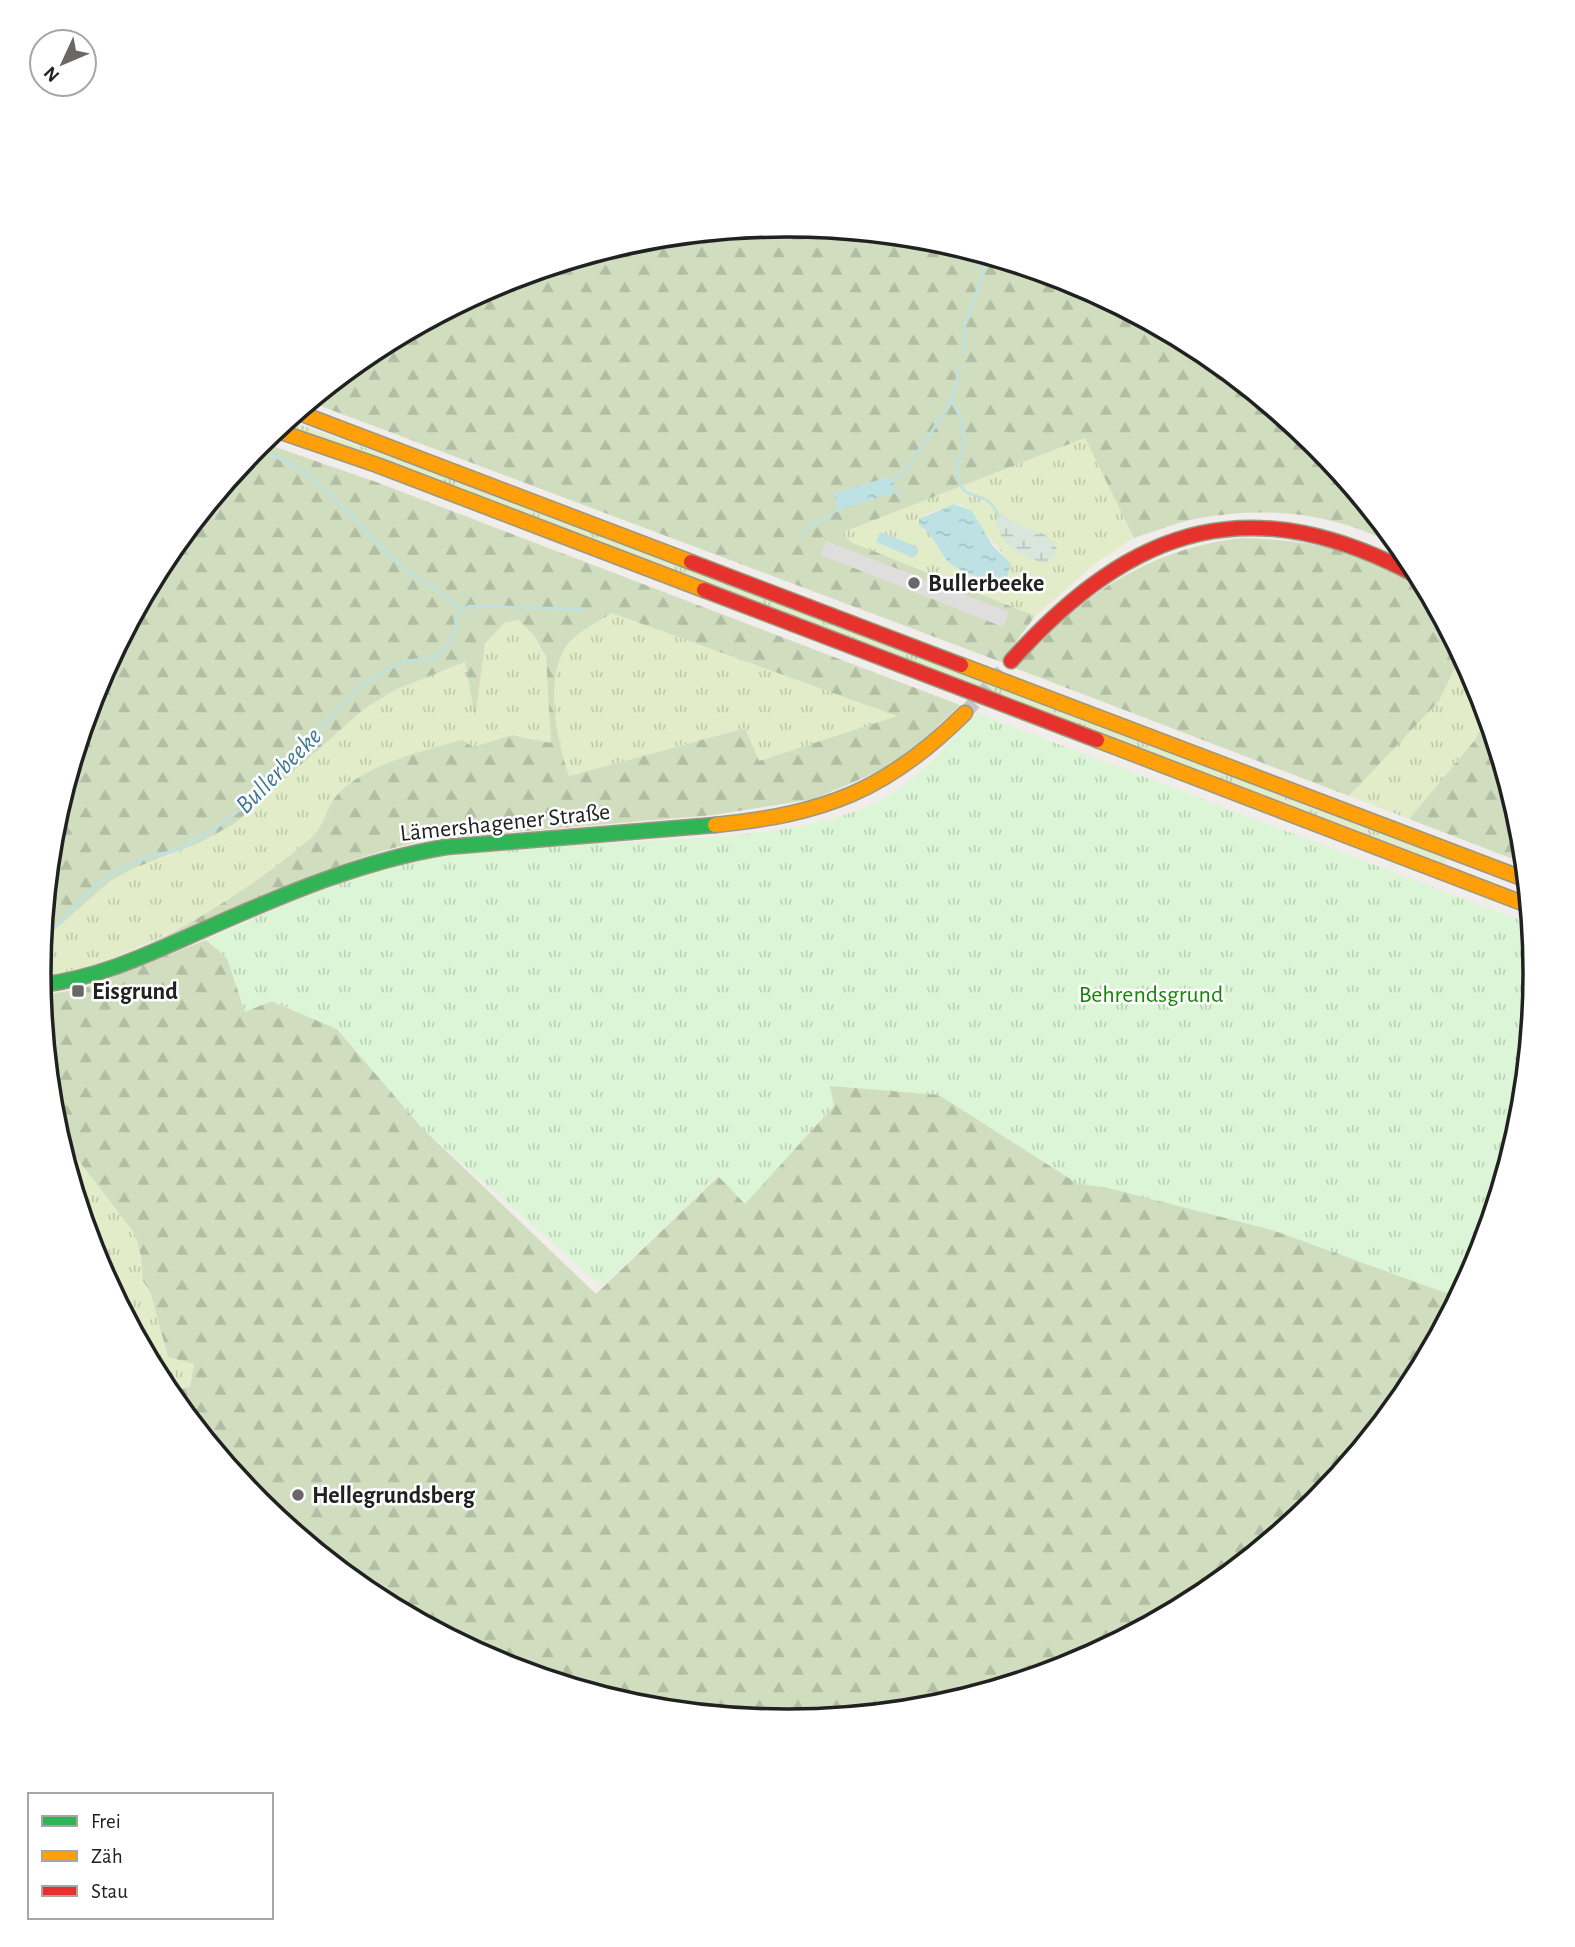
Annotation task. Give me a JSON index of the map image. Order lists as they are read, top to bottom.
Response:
{
  "streets": {
    "main road": ["Lämershagener Straße"]
  },
  "water": ["Bullerbeeke"],
  "parks": ["Behrendsgrund"],
  "places": {
    "other": ["Bullerbeeke", "Hellegrundsberg"],
    "transit": ["Eisgrund"]
  },
  "legend": ["Frei", "Zäh", "Stau"],
  "north": "bottom left"
}
